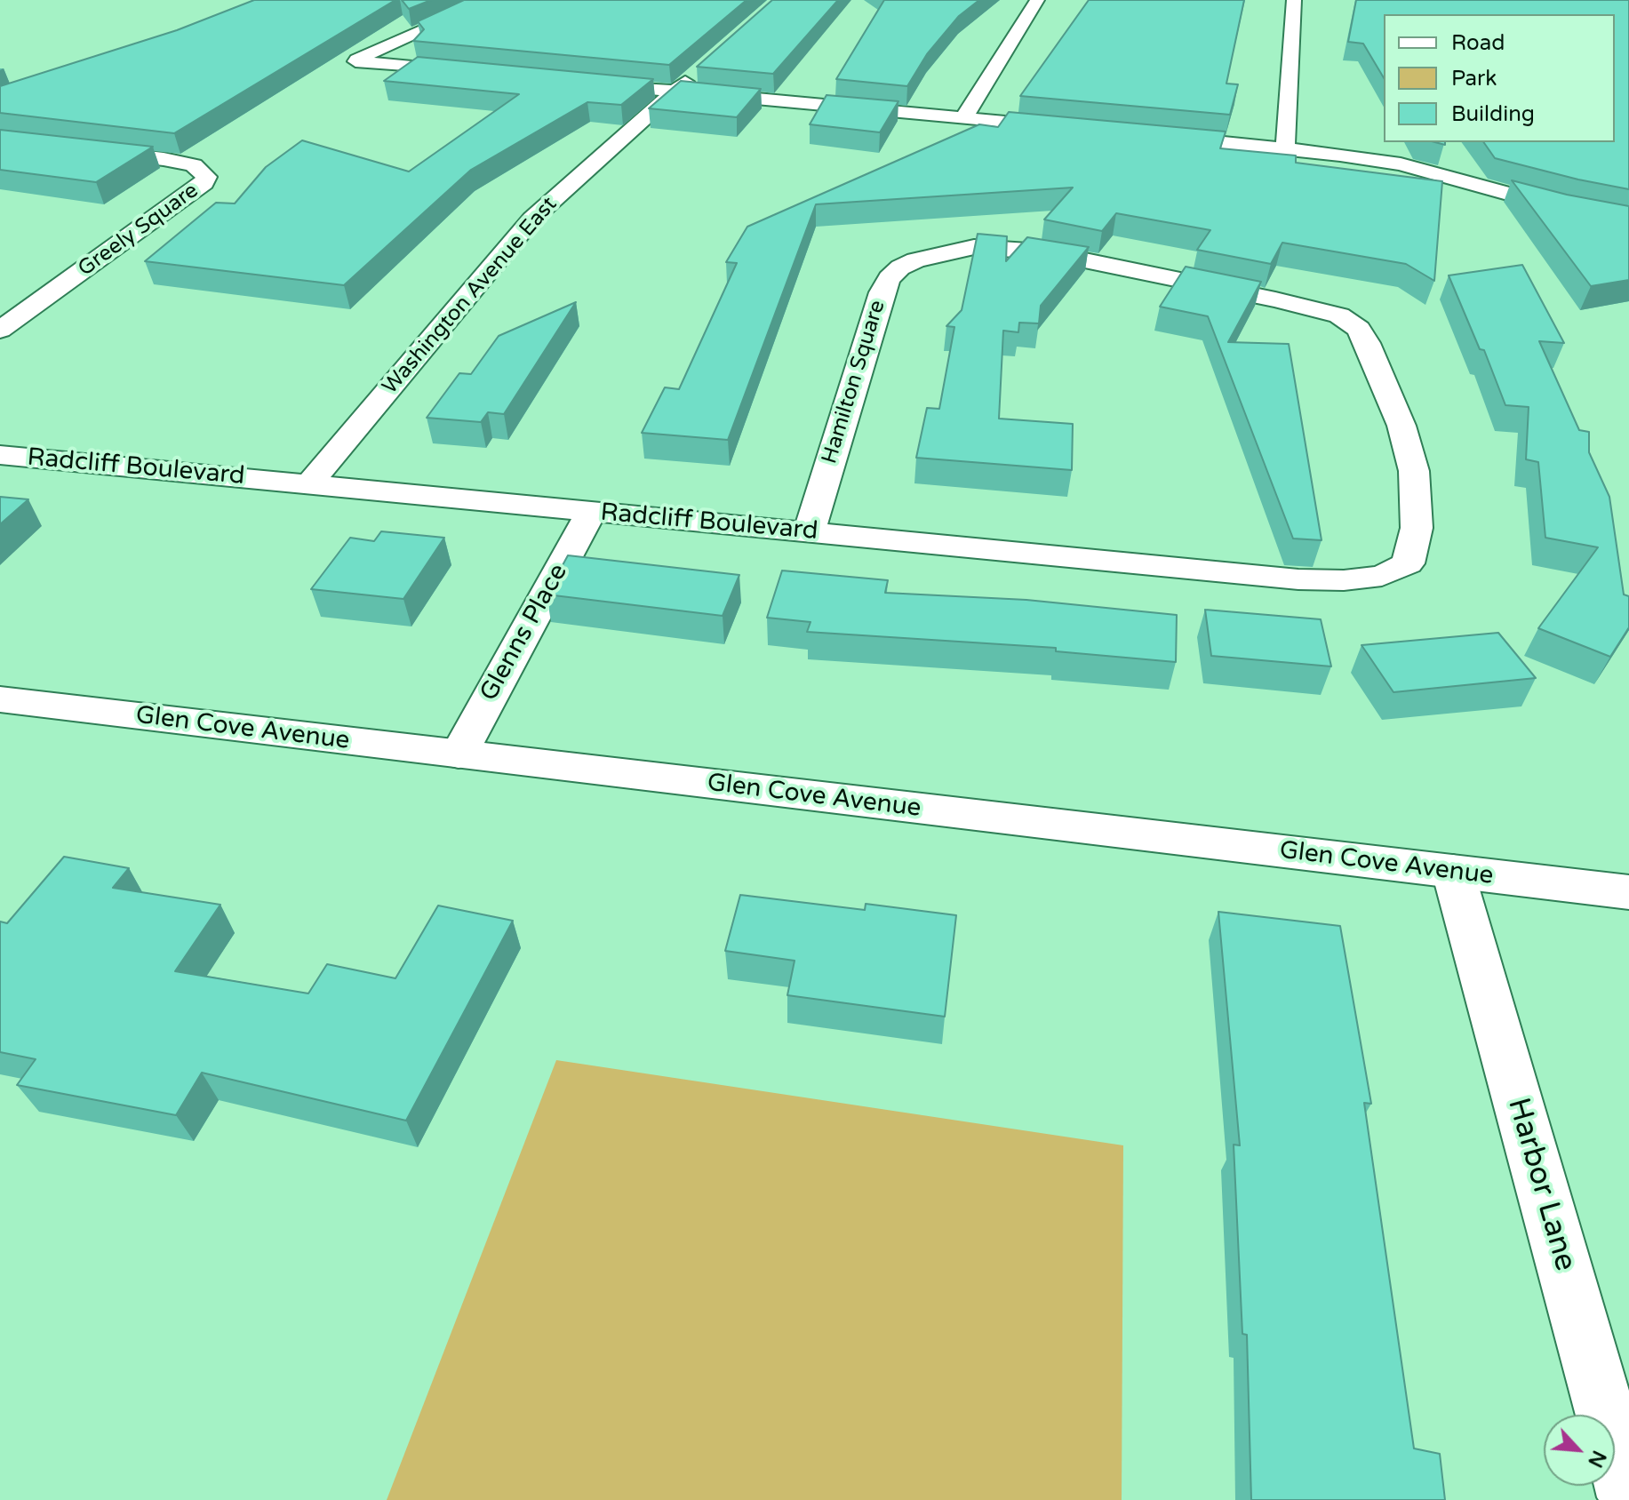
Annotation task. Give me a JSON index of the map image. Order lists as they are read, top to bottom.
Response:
{
  "streets": {
    "street": [
      "Greely Square",
      "Washington Avenue East",
      "Hamilton Square",
      "Radcliff Boulevard",
      "Glenns Place",
      "Glen Cove Avenue",
      "Harbor Lane"
    ]
  },
  "crossings": [
    ["Washington Avenue East", "Radcliff Boulevard"],
    ["Hamilton Square", "Radcliff Boulevard"],
    ["Radcliff Boulevard", "Glenns Place"],
    ["Glenns Place", "Glen Cove Avenue"],
    ["Glen Cove Avenue", "Harbor Lane"]
  ],
  "legend": ["Road", "Park", "Building"],
  "north": "bottom right"
}
